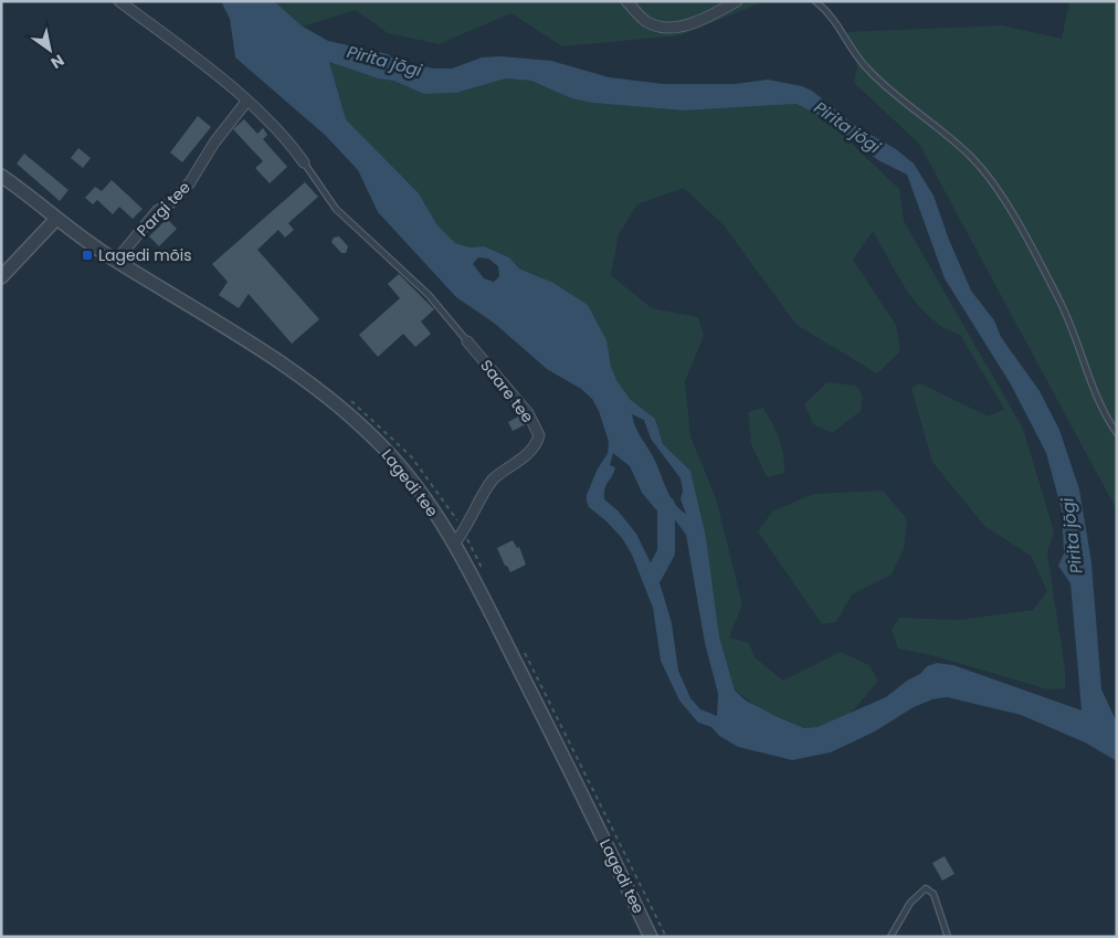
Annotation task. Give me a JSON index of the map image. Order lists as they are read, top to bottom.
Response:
{
  "streets": {
    "street": ["Pargi tee", "Saare tee", "Lagedi tee"]
  },
  "crossings": [
    ["Pargi tee", "Lagedi tee"],
    ["Saare tee", "Lagedi tee"]
  ],
  "water": ["Pirita jõgi"],
  "places": {
    "transit": ["Lagedi mõis"]
  },
  "north": "bottom right"
}
